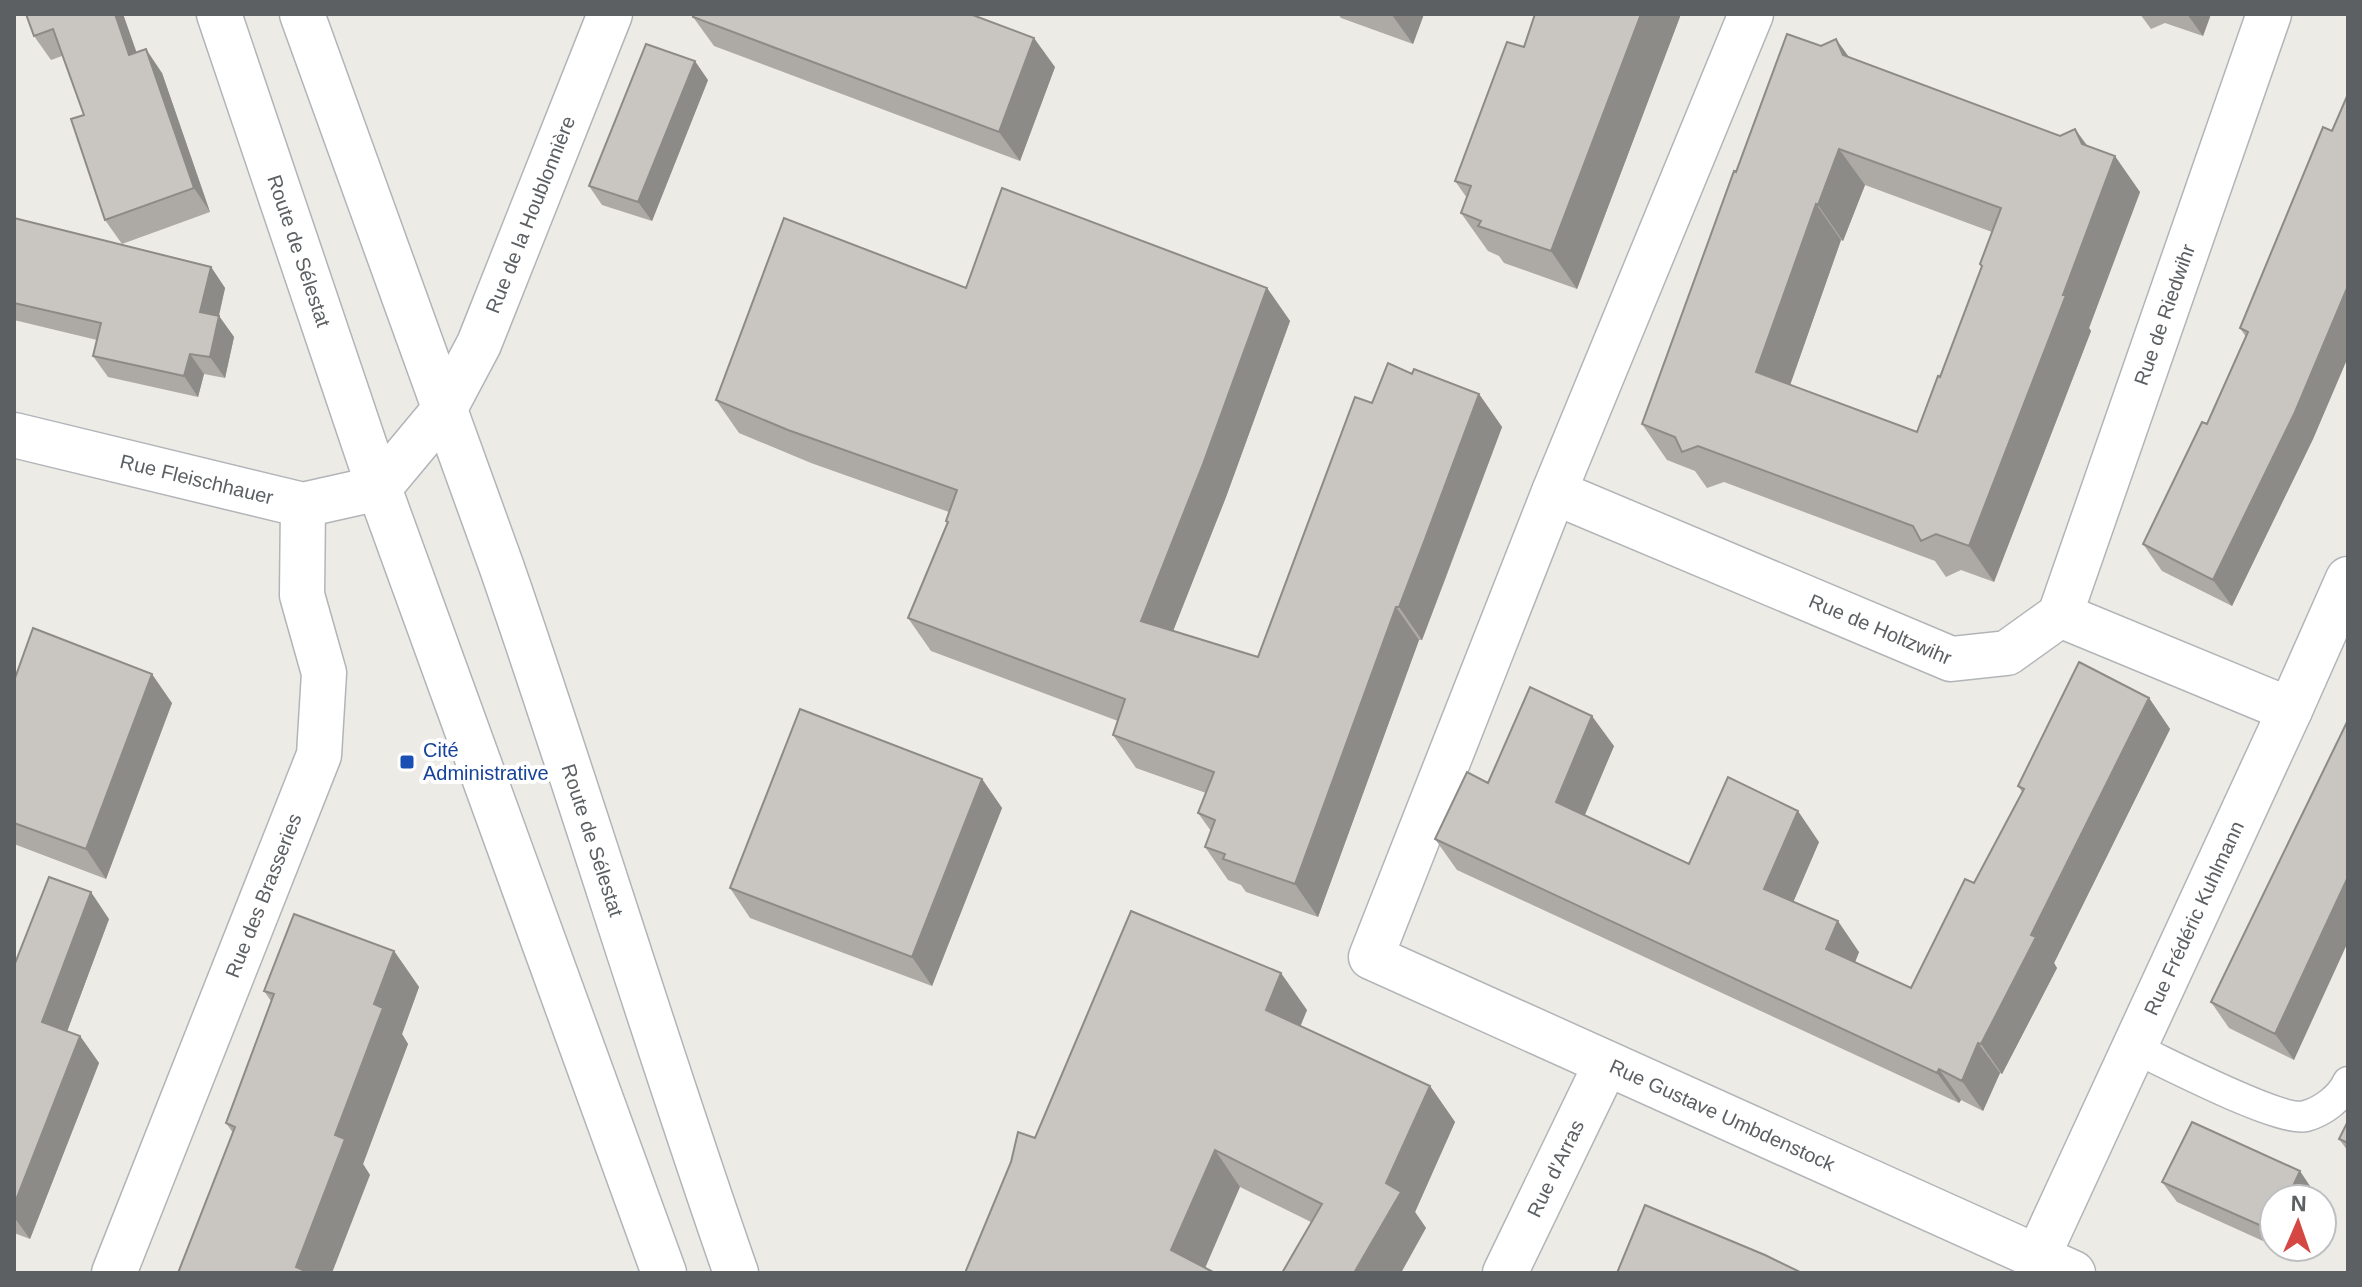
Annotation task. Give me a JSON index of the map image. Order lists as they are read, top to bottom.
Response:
{
  "streets": {
    "street": [
      "Rue de la Houblonnière",
      "Route de Sélestat",
      "Rue de Riedwihr",
      "Rue Fleischhauer",
      "Rue de Holtzwihr",
      "Rue des Brasseries",
      "Rue Frédéric Kuhlmann",
      "Rue Gustave Umbdenstock",
      "Rue d'Arras"
    ]
  },
  "crossings": [
    ["Rue de la Houblonnière", "Route de Sélestat"],
    ["Route de Sélestat", "Rue Fleischhauer"],
    ["Rue de Riedwihr", "Rue de Holtzwihr"],
    ["Rue Fleischhauer", "Rue des Brasseries"],
    ["Rue de Holtzwihr", "Rue Gustave Umbdenstock"],
    ["Rue Frédéric Kuhlmann", "Rue Gustave Umbdenstock"],
    ["Rue Gustave Umbdenstock", "Rue d'Arras"]
  ],
  "places": {
    "transit": ["Cité Administrative"]
  },
  "north": "top"
}
